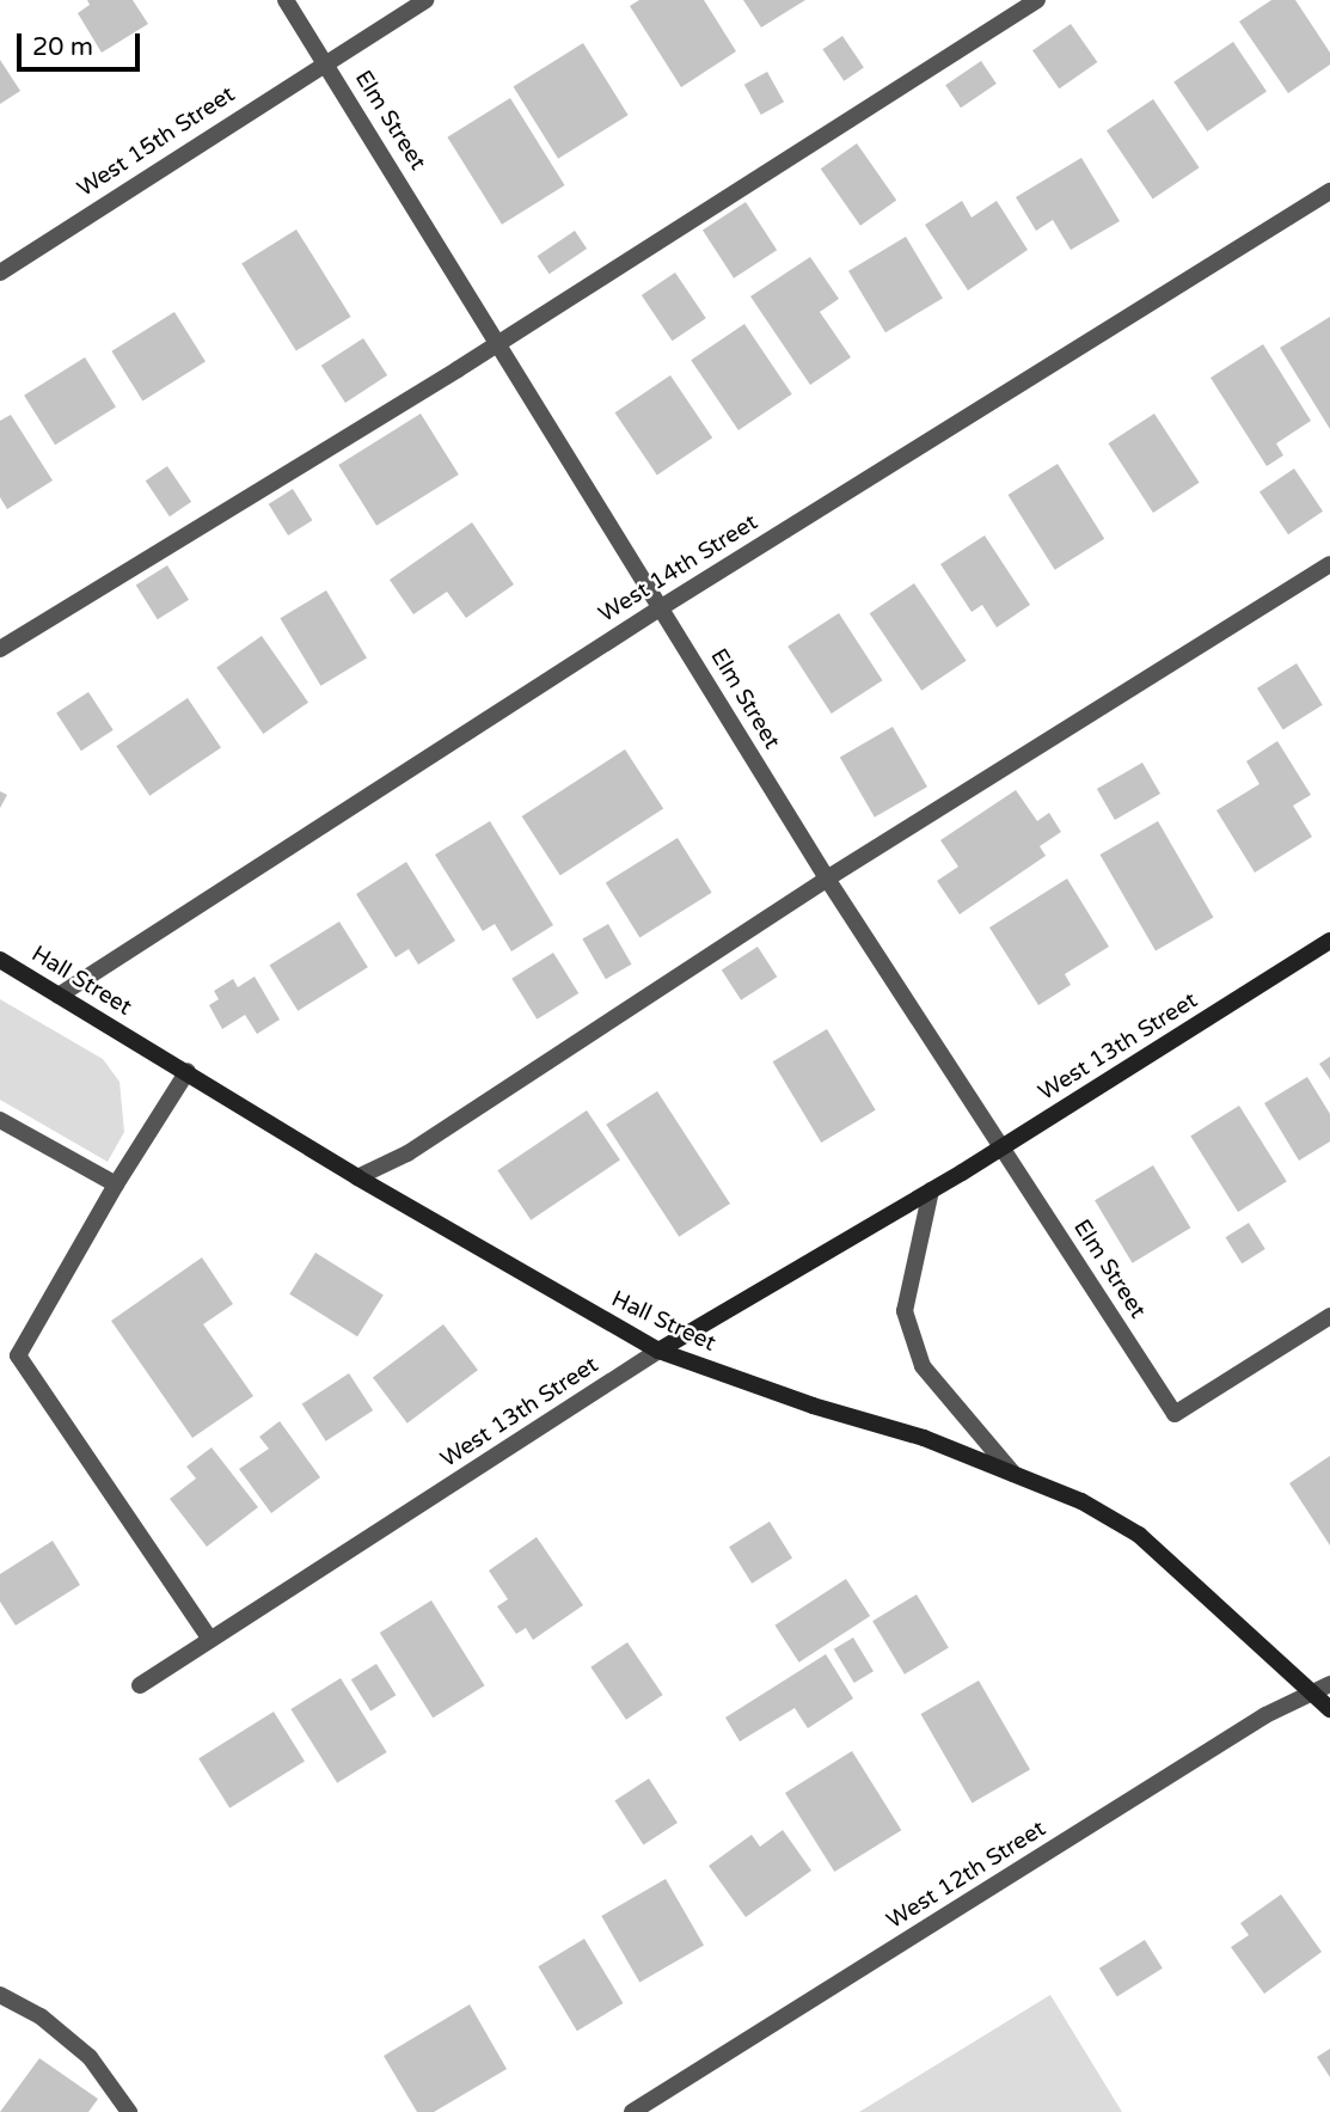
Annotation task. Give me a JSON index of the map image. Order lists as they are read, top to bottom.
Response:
{
  "streets": {
    "street": [
      "Elm Street",
      "West 15th Street",
      "West 14th Street",
      "Hall Street",
      "West 13th Street",
      "West 12th Street"
    ]
  },
  "crossings": [
    ["Elm Street", "West 15th Street"],
    ["Elm Street", "West 14th Street"],
    ["Elm Street", "West 13th Street"],
    ["West 14th Street", "Hall Street"],
    ["Hall Street", "West 13th Street"],
    ["Hall Street", "West 12th Street"]
  ],
  "scale_bar": "20 m"
}
